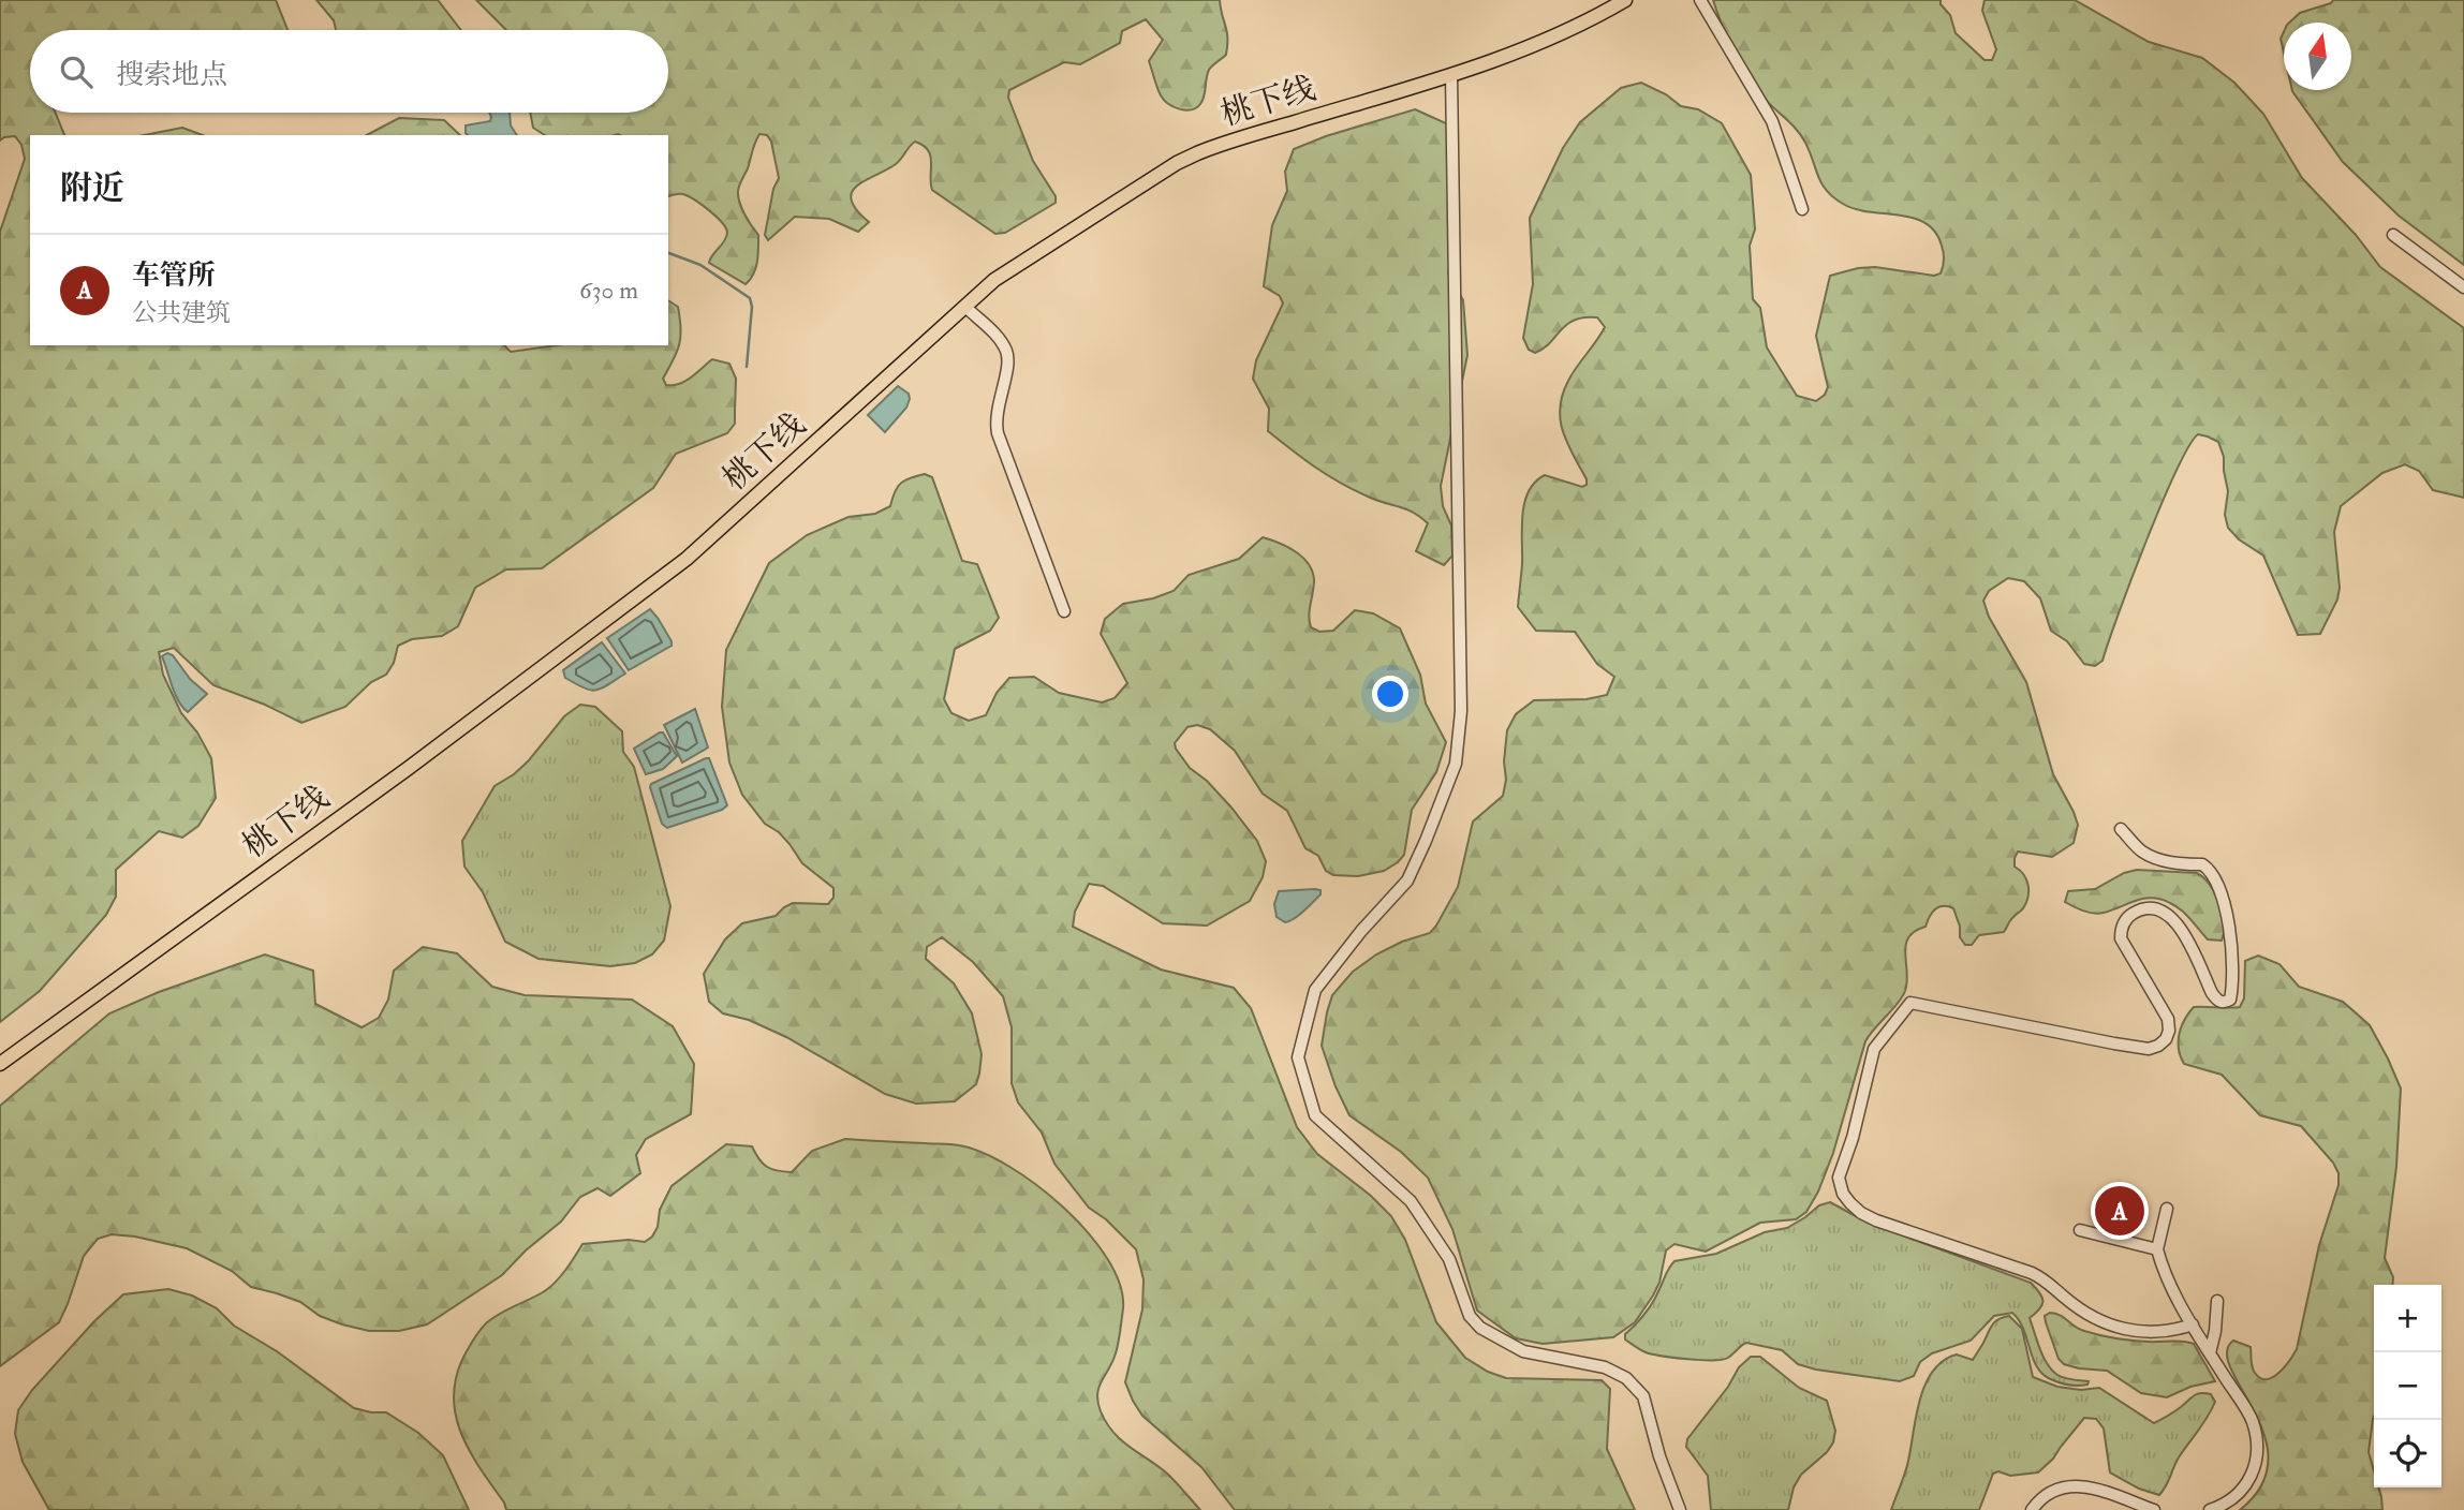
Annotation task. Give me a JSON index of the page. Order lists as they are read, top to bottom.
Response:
{
  "streets": {
    "main road": ["桃下线"]
  },
  "north": "top",
  "page": {
    "search": "搜索地点",
    "heading": "附近",
    "list": [
      {
        "mark": "A",
        "name": "车管所",
        "note": "公共建筑",
        "value": "630 m"
      }
    ],
    "pins": "A",
    "map_buttons": ["+", "−"]
  }
}
